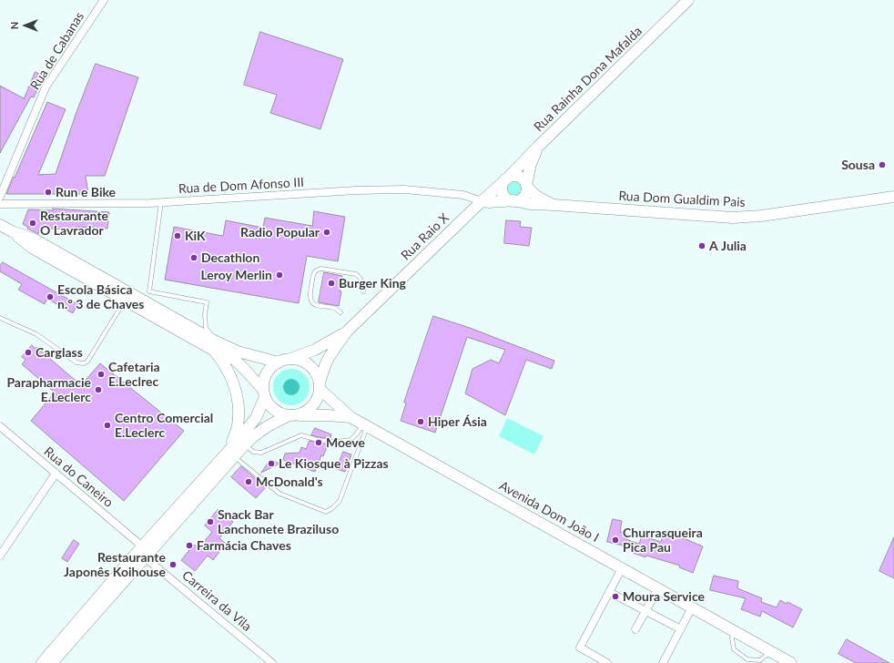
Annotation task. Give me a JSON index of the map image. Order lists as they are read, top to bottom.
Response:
{
  "streets": {
    "main road": [
      "Rua Rainha Dona Mafalda",
      "Rua Dom Gualdim Pais",
      "Rua Raio X",
      "Avenida Dom João I"
    ],
    "street": [
      "Rua de Cabanas",
      "Rua de Dom Afonso III",
      "Rua do Caneiro",
      "Carreira da Vila"
    ]
  },
  "crossings": [
    ["Rua Rainha Dona Mafalda", "Rua Dom Gualdim Pais"],
    ["Rua Rainha Dona Mafalda", "Rua Raio X"],
    ["Rua de Dom Afonso III", "Rua Dom Gualdim Pais"],
    ["Rua de Dom Afonso III", "Rua Raio X"],
    ["Rua Dom Gualdim Pais", "Rua Raio X"],
    ["Rua Raio X", "Avenida Dom João I"],
    ["Rua do Caneiro", "Carreira da Vila"]
  ],
  "places": [
    "Sousa",
    "Run e Bike",
    "Restaurante O Lavrador",
    "Radio Popular",
    "KiK",
    "A Julia",
    "Decathlon",
    "Leroy Merlin",
    "Burger King",
    "Escola Básica n.º 3 de Chaves",
    "Carglass",
    "Cafetaria E.Leclrec",
    "Parapharmacie E.Leclerc",
    "Hiper Ásia",
    "Centro Comercial E.Leclerc",
    "Moeve",
    "Le Kiosque à Pizzas",
    "McDonald's",
    "Snack Bar Lanchonete Braziluso",
    "Churrasqueira Pica Pau",
    "Farmácia Chaves",
    "Restaurante Japonês Koihouse",
    "Moura Service"
  ],
  "north": "left"
}
